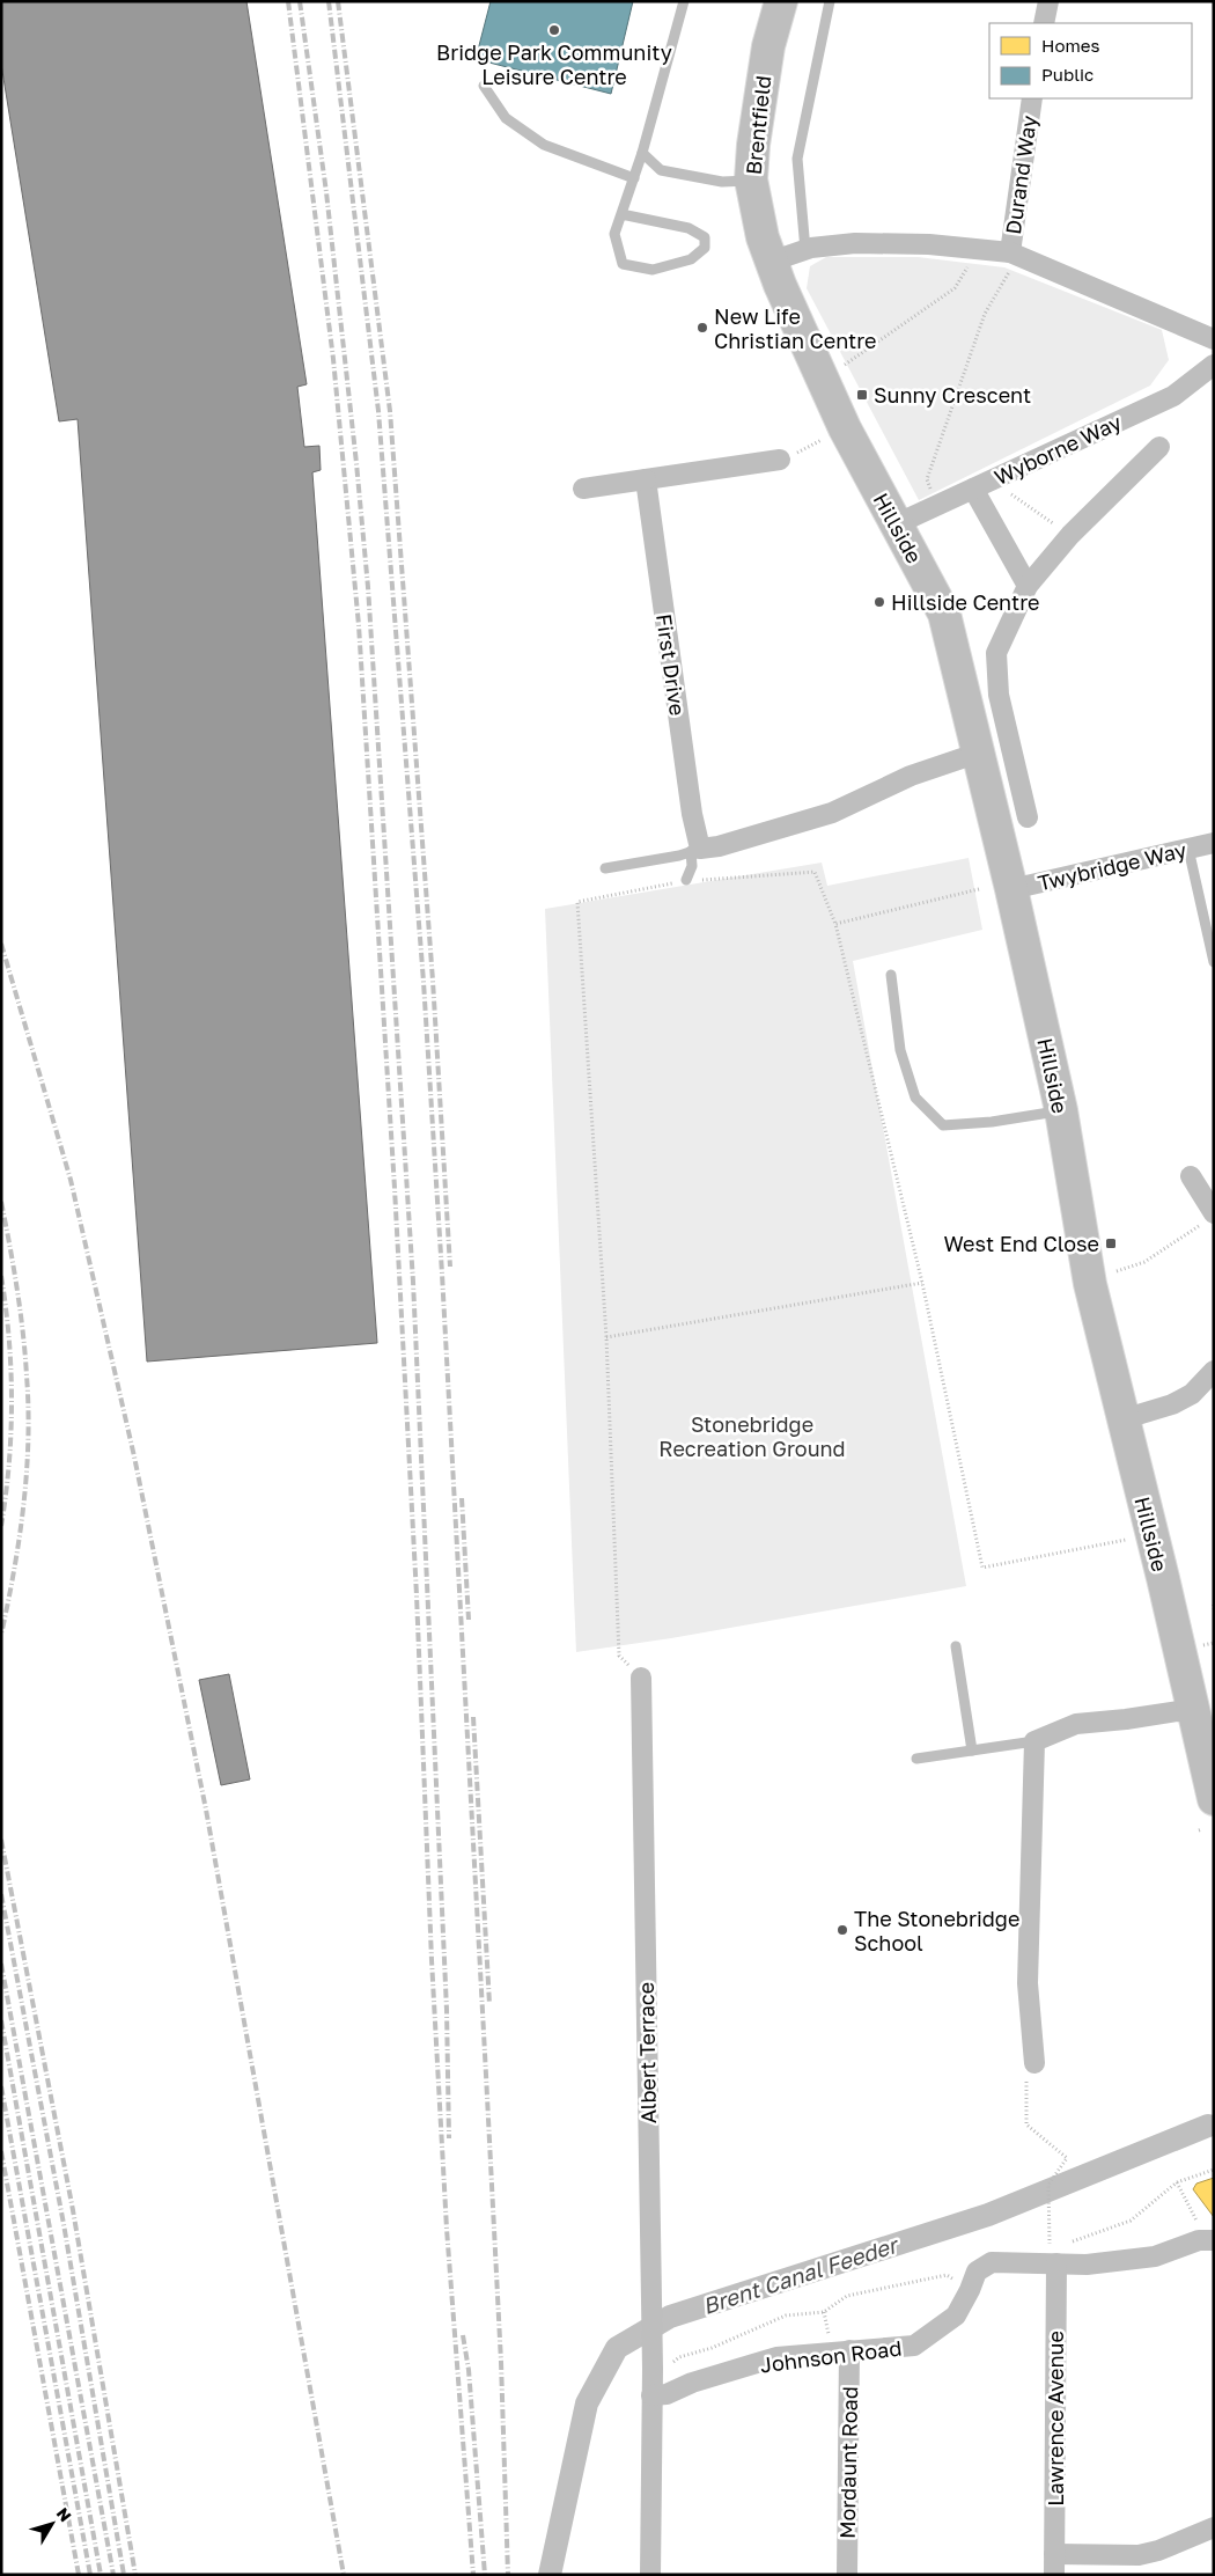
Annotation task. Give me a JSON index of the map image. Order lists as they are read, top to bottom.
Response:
{
  "streets": {
    "main road": ["Brentfield", "Hillside"],
    "street": [
      "Durand Way",
      "Wyborne Way",
      "First Drive",
      "Twybridge Way",
      "Albert Terrace",
      "Johnson Road",
      "Lawrence Avenue",
      "Mordaunt Road"
    ]
  },
  "crossings": [
    ["Brentfield", "Hillside"],
    ["Wyborne Way", "Hillside"],
    ["Hillside", "Twybridge Way"],
    ["Albert Terrace", "Johnson Road"],
    ["Johnson Road", "Lawrence Avenue"],
    ["Johnson Road", "Mordaunt Road"]
  ],
  "water": ["Brent Canal Feeder"],
  "parks": ["Stonebridge Recreation Ground"],
  "places": {
    "other": [
      "Bridge Park Community Leisure Centre",
      "New Life Christian Centre",
      "Hillside Centre",
      "The Stonebridge School"
    ],
    "transit": ["Sunny Crescent", "West End Close"]
  },
  "legend": ["Homes", "Public"],
  "north": "top right"
}
